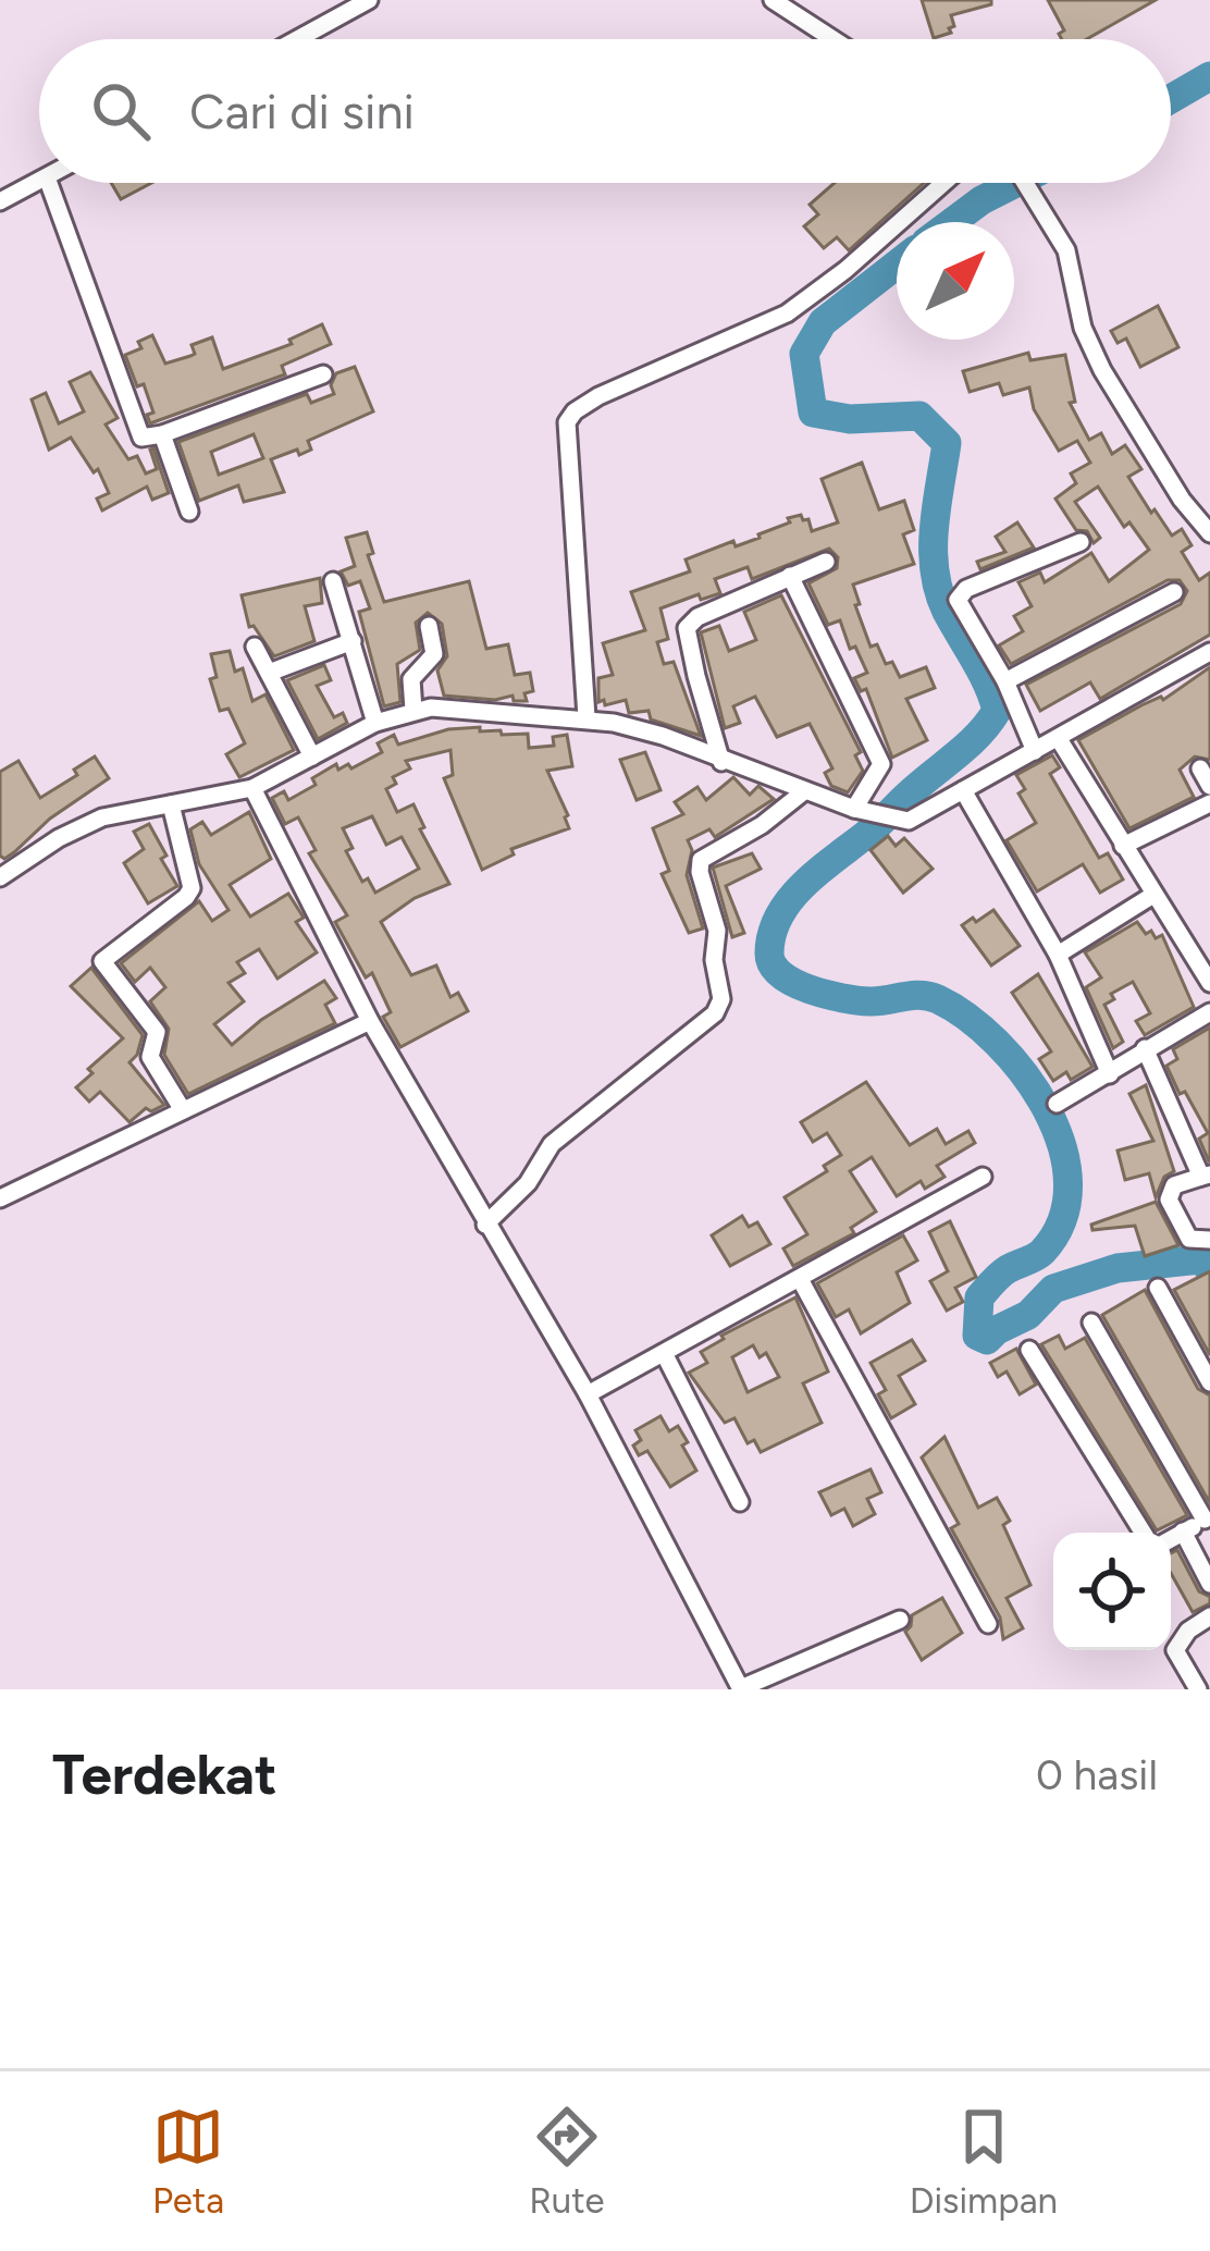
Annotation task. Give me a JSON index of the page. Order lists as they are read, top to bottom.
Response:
{
  "north": "top right",
  "page": {
    "search": "Cari di sini",
    "heading": ["Terdekat", "0 hasil"],
    "nav": ["Peta", "Rute", "Disimpan"]
  }
}
